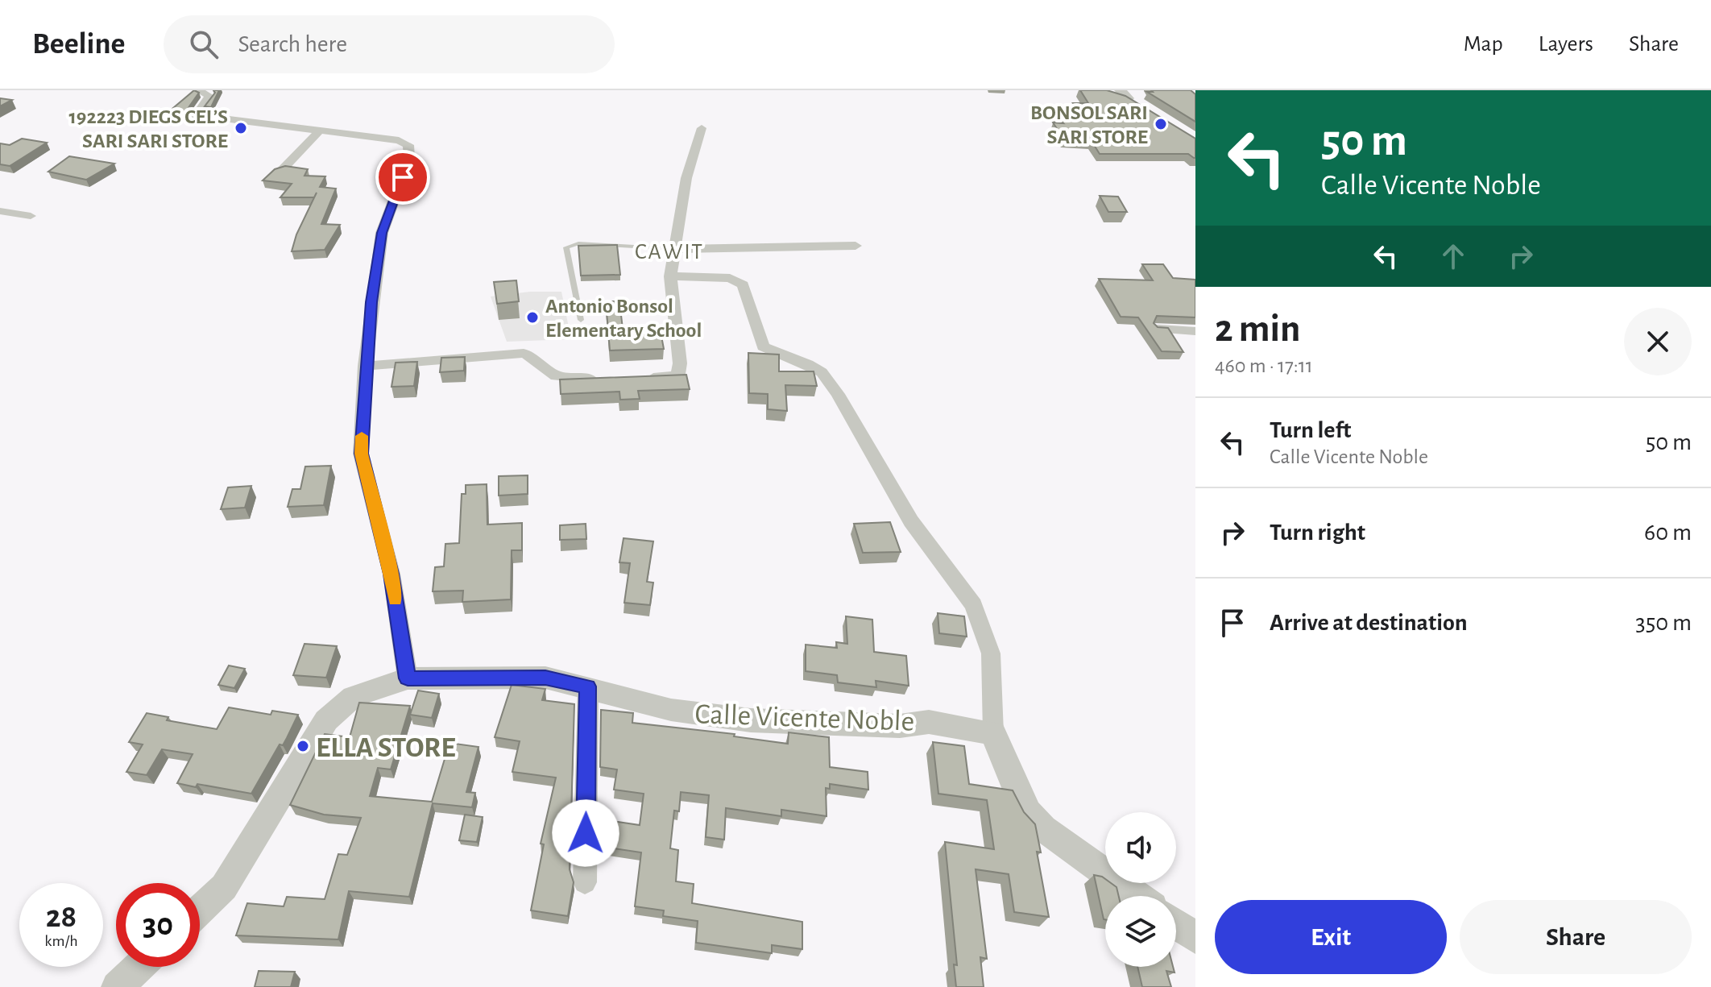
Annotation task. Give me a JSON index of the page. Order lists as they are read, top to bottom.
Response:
{
  "streets": {
    "street": ["Calle Vicente Noble"]
  },
  "districts": ["CAWIT"],
  "places": [
    "BONSOL SARI SARI STORE",
    "192223 DIEGS CEL’S SARI SARI STORE",
    "Antonio Bonsol Elementary School",
    "ELLA STORE"
  ],
  "page": {
    "header": "Beeline",
    "search": "Search here",
    "nav": ["Map", "Layers", "Share"],
    "turn": ["50 m", "Calle Vicente Noble"],
    "heading": ["2 min", "460 m · 17:11"],
    "list": [
      {
        "name": "Turn left",
        "note": "Calle Vicente Noble",
        "value": "50 m"
      },
      {
        "name": "Turn right",
        "value": "60 m"
      },
      {
        "name": "Arrive at destination",
        "value": "350 m"
      }
    ],
    "speed": "28 km/h",
    "limit": "30",
    "buttons": ["Exit", "Share"]
  }
}
